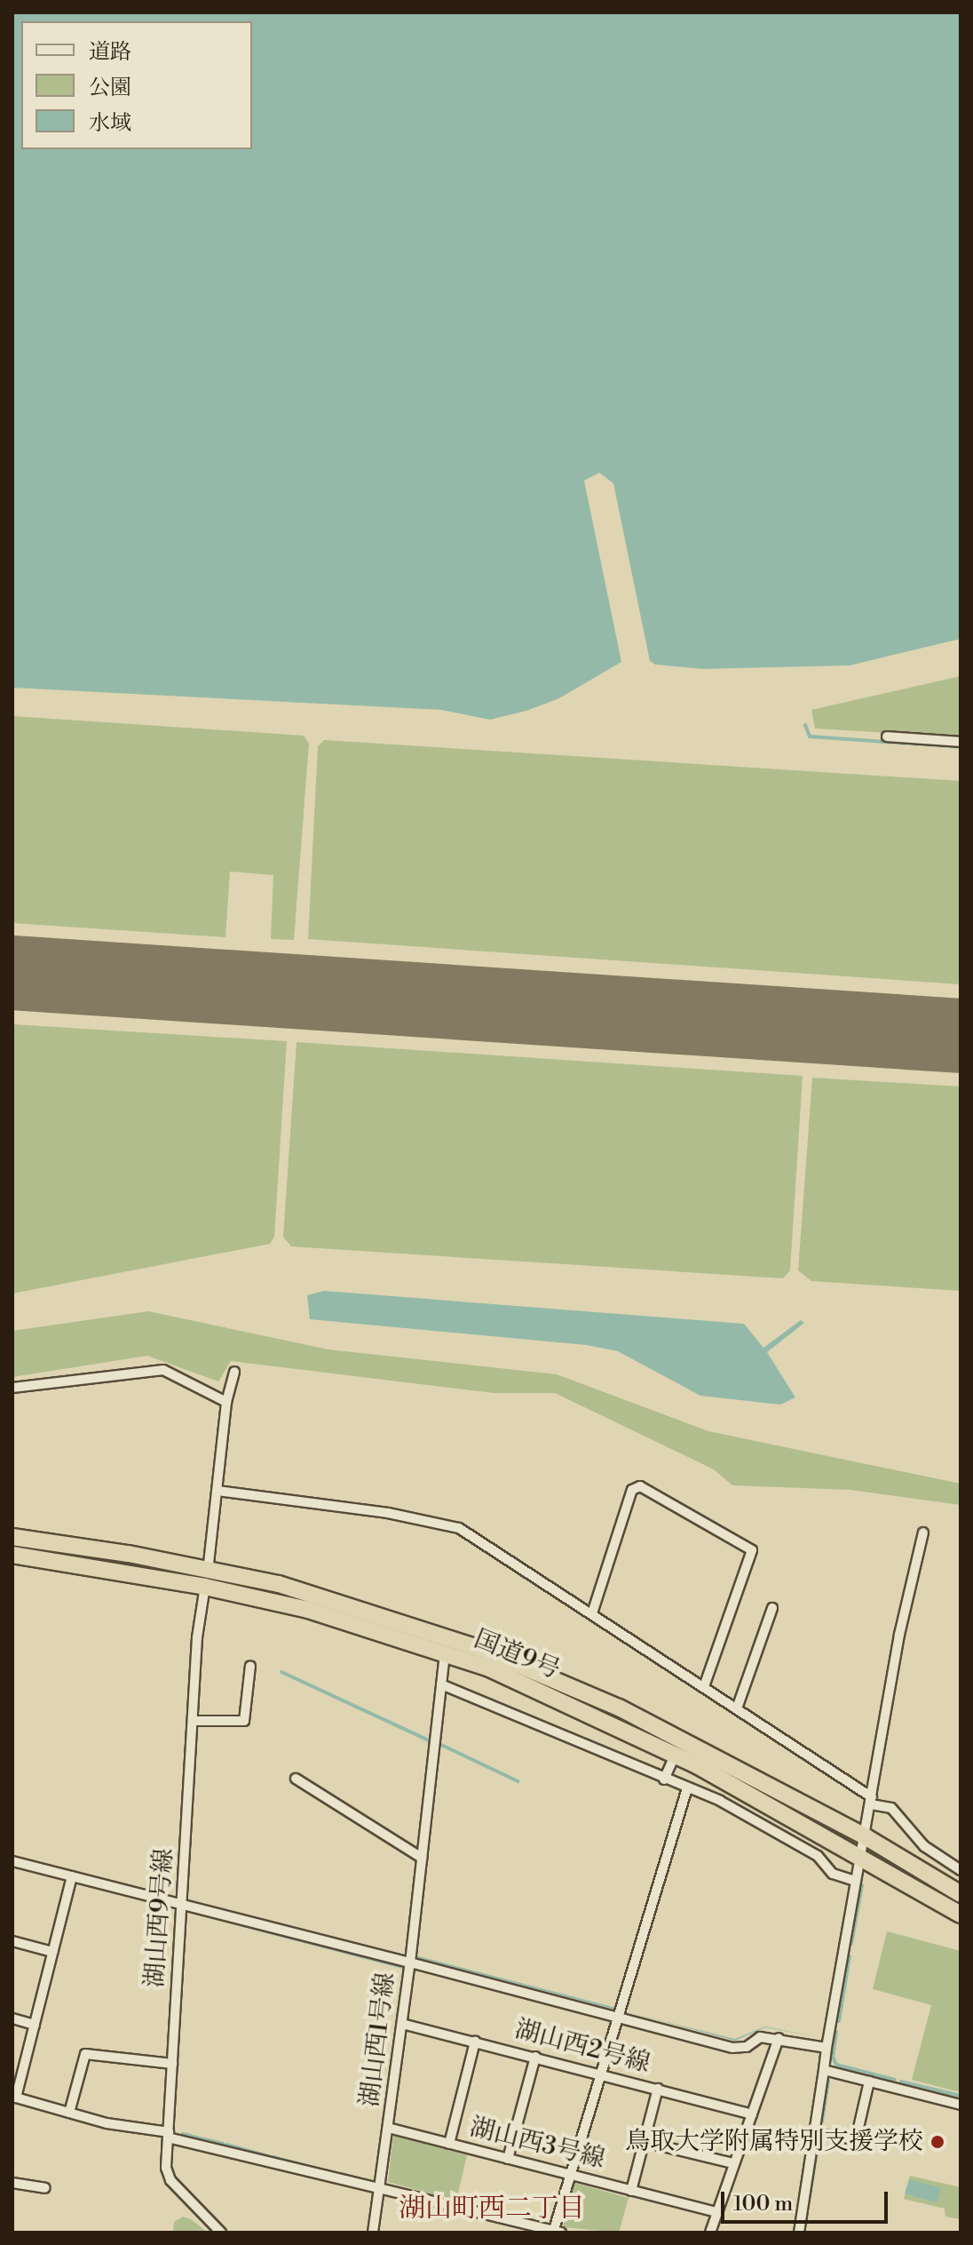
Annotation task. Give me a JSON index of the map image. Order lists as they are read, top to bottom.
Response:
{
  "streets": {
    "highway": ["国道9号"],
    "street": [
      "湖山西9号線",
      "湖山西1号線",
      "湖山西2号線",
      "湖山西3号線"
    ]
  },
  "crossings": [
    ["国道9号", "湖山西9号線"],
    ["湖山西1号線", "湖山西2号線"],
    ["湖山西1号線", "湖山西3号線"]
  ],
  "districts": ["湖山町西二丁目"],
  "places": ["鳥取大学附属特別支援学校"],
  "legend": ["道路", "公園", "水域"],
  "scale_bar": "100 m"
}
